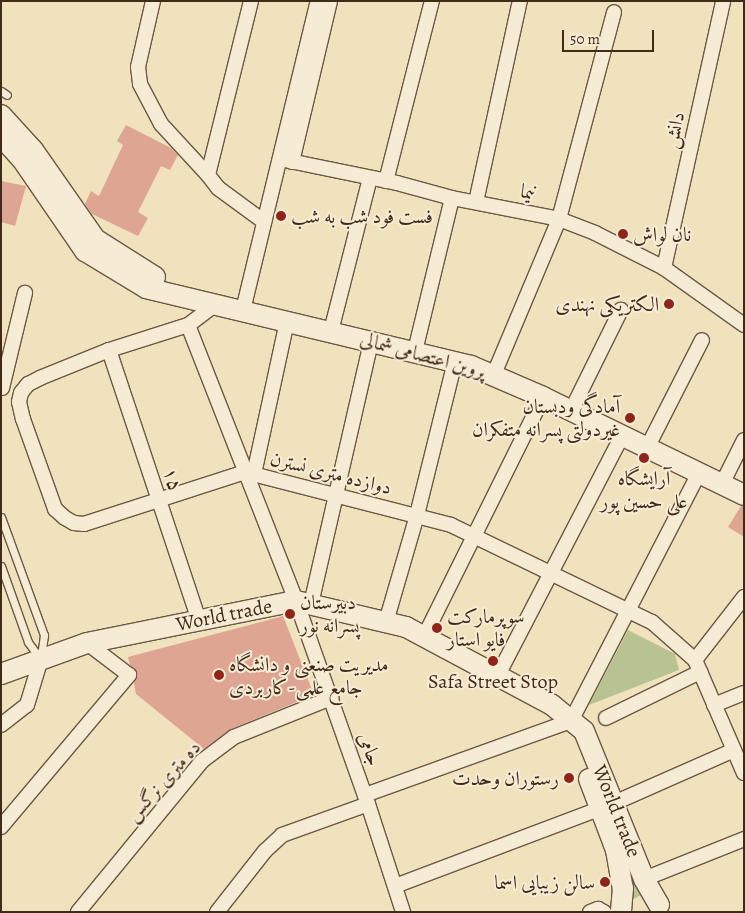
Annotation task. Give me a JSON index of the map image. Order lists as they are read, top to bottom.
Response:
{
  "streets": {
    "main road": ["پروین اعتصامی شمالی", "World trade"],
    "street": [
      "دانش",
      "نیما",
      "دوازده متری نسترن",
      "۱۵",
      "جامی",
      "ده متری نرگس"
    ]
  },
  "crossings": [
    ["دانش", "نیما"],
    ["دوازده متری نسترن", "۱۵"],
    ["دوازده متری نسترن", "جامی"],
    ["۱۵", "World trade"],
    ["World trade", "جامی"],
    ["جامی", "ده متری نرگس"]
  ],
  "places": [
    "فست فود شب به شب",
    "نان لواش",
    "الکتریکی نهندی",
    "آمادگی ودبستان غیردولتی پسرانه متفکران",
    "آرایشگاه علی حسین پور",
    "دبیرستان پسرانه نور",
    "سوپرمارکت فایو استار",
    "Safa Street Stop",
    "مدیریت صنعنی و دانشگاه جامع علمی-کاربردی",
    "رستوران وحدت",
    "سالن زیبایی اسما"
  ],
  "scale_bar": "50 m"
}
